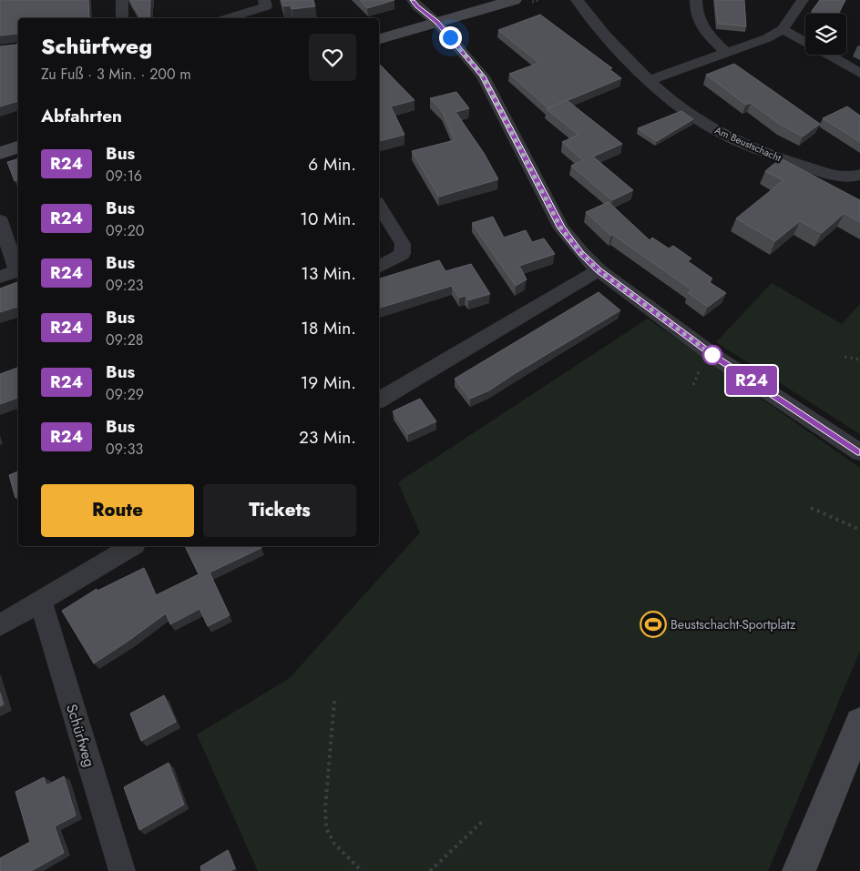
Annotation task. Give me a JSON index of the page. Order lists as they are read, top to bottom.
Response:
{
  "streets": {
    "street": ["Am Beustschacht", "Schürfweg"]
  },
  "places": {
    "sports": ["Beustschacht-Sportplatz"]
  },
  "lines": ["bus line R24"],
  "page": {
    "on_map": "R24",
    "heading": [
      ["Schürfweg", "Zu Fuß · 3 Min. · 200 m"],
      "Abfahrten"
    ],
    "list": [
      {
        "mark": "R24",
        "name": "Bus",
        "note": "09:16",
        "value": "6 Min."
      },
      {
        "mark": "R24",
        "name": "Bus",
        "note": "09:20",
        "value": "10 Min."
      },
      {
        "mark": "R24",
        "name": "Bus",
        "note": "09:23",
        "value": "13 Min."
      },
      {
        "mark": "R24",
        "name": "Bus",
        "note": "09:28",
        "value": "18 Min."
      },
      {
        "mark": "R24",
        "name": "Bus",
        "note": "09:29",
        "value": "19 Min."
      },
      {
        "mark": "R24",
        "name": "Bus",
        "note": "09:33",
        "value": "23 Min."
      }
    ],
    "buttons": ["Route", "Tickets"]
  }
}
